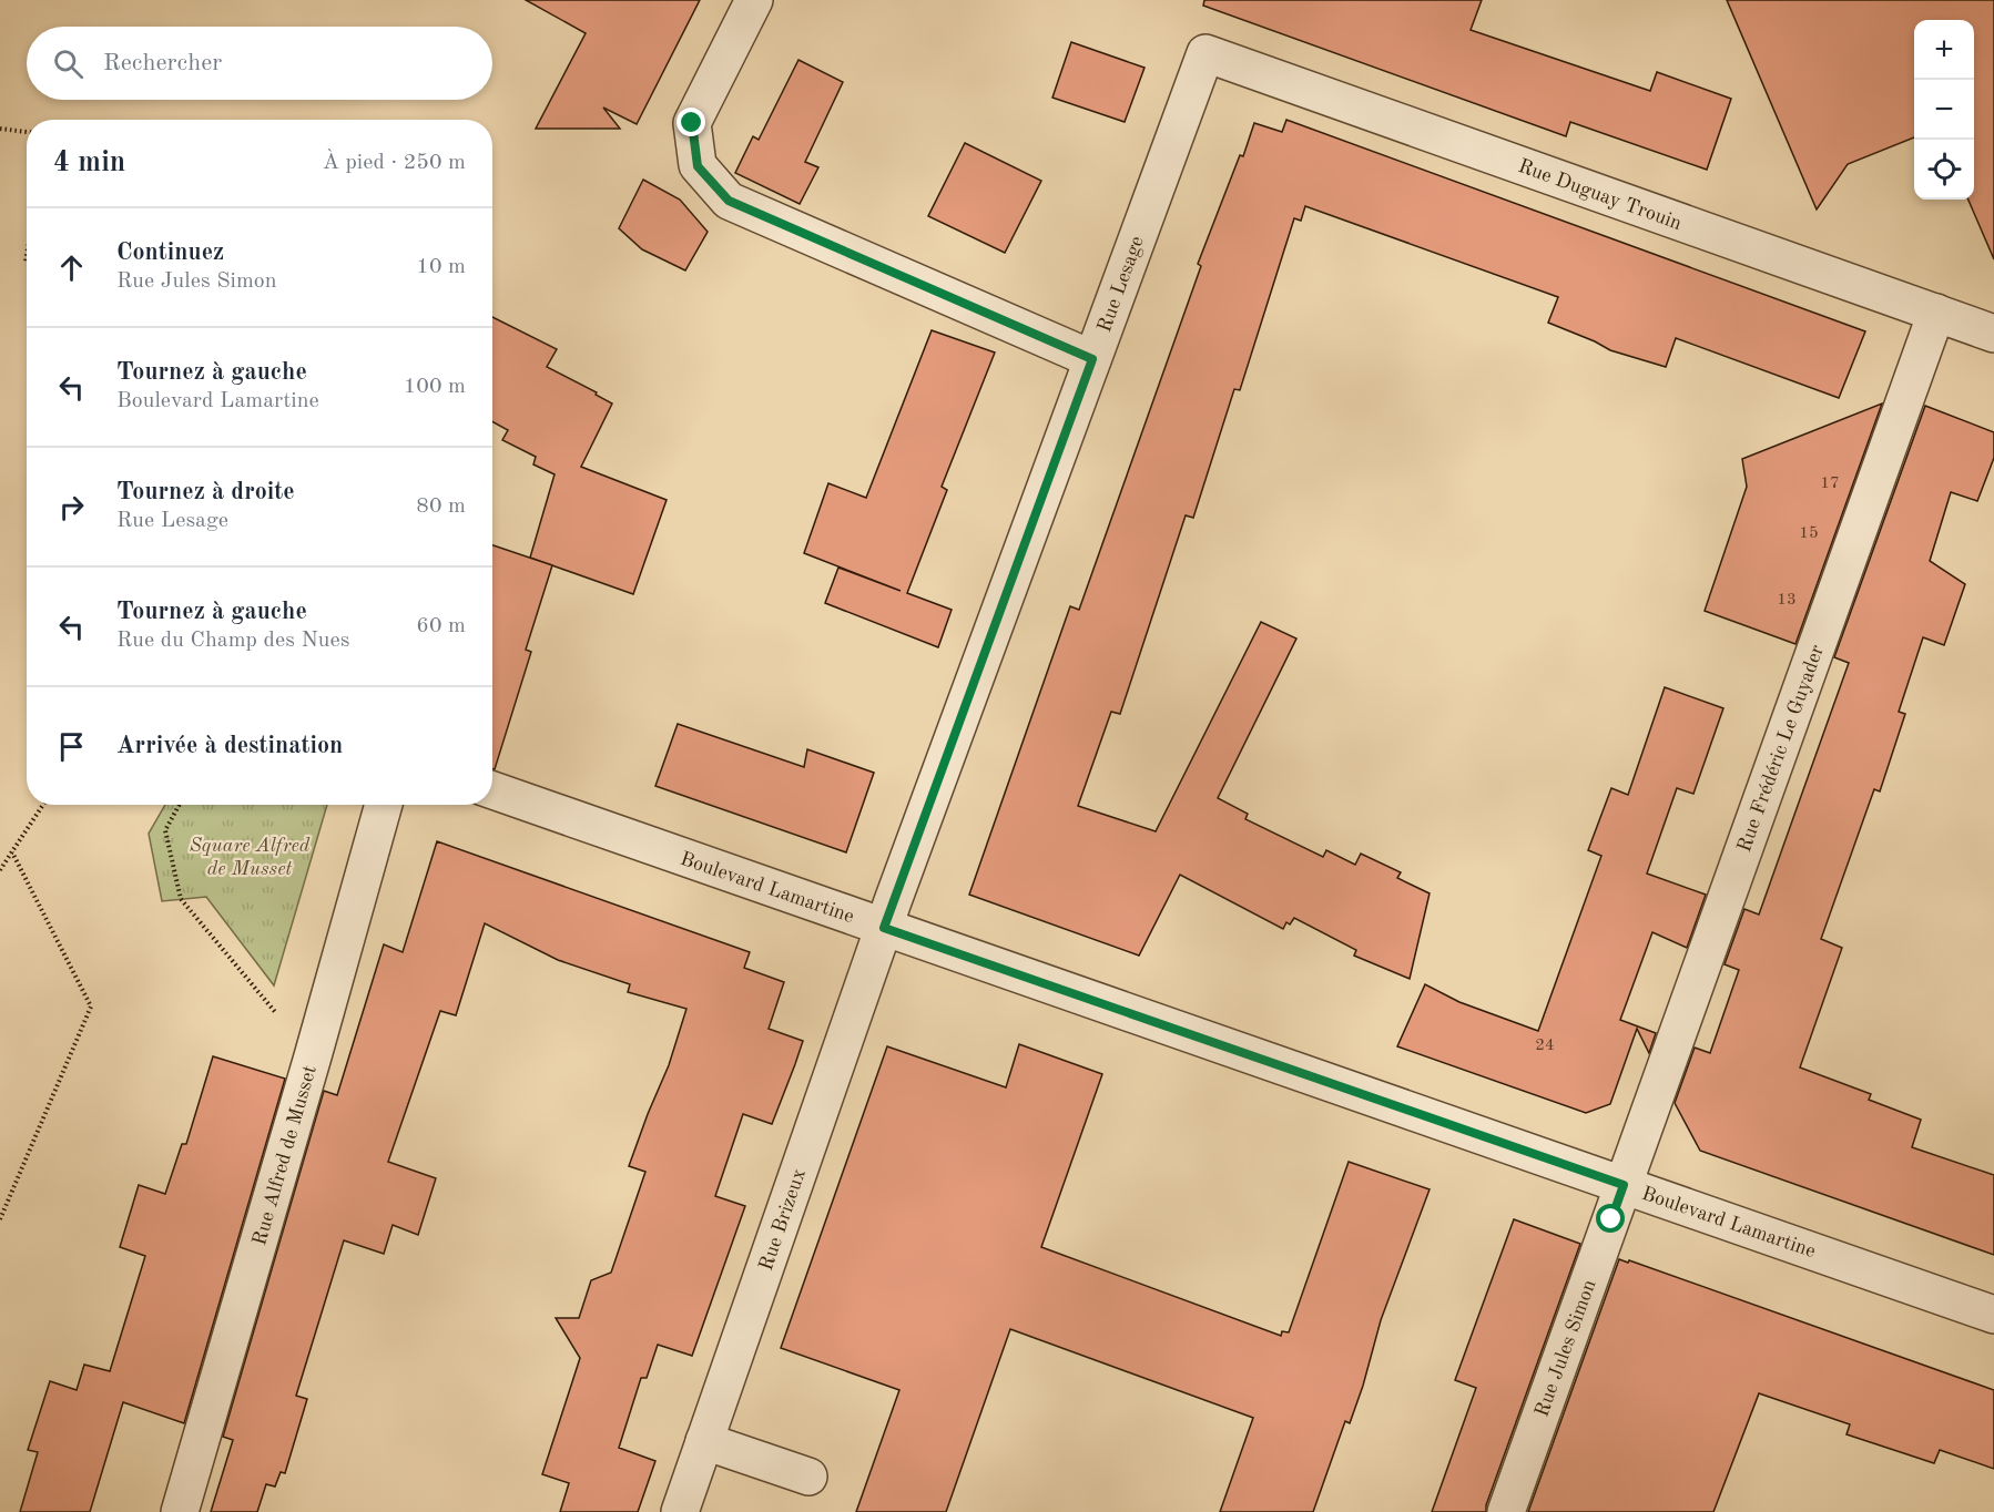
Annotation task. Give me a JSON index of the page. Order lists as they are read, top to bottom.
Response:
{
  "streets": {
    "street": [
      "Rue Duguay Trouin",
      "Rue Lesage",
      "Rue Frédéric Le Guyader",
      "Boulevard Lamartine",
      "Rue Alfred de Musset",
      "Rue Brizeux",
      "Rue Jules Simon"
    ]
  },
  "crossings": [
    ["Rue Duguay Trouin", "Rue Lesage"],
    ["Rue Duguay Trouin", "Rue Frédéric Le Guyader"],
    ["Rue Lesage", "Boulevard Lamartine"],
    ["Rue Lesage", "Rue Brizeux"],
    ["Rue Frédéric Le Guyader", "Boulevard Lamartine"],
    ["Rue Frédéric Le Guyader", "Rue Jules Simon"],
    ["Boulevard Lamartine", "Rue Brizeux"],
    ["Boulevard Lamartine", "Rue Jules Simon"]
  ],
  "parks": ["Square Alfred de Musset"],
  "house_numbers": [
    "17",
    "15",
    "13",
    "24"
  ],
  "page": {
    "map_buttons": ["+", "−"],
    "search": "Rechercher",
    "heading": ["4 min", "À pied · 250 m"],
    "list": [
      ["Continuez", "Rue Jules Simon", "10 m"],
      ["Tournez à gauche", "Boulevard Lamartine", "100 m"],
      ["Tournez à droite", "Rue Lesage", "80 m"],
      ["Tournez à gauche", "Rue du Champ des Nues", "60 m"],
      "Arrivée à destination"
    ]
  }
}
